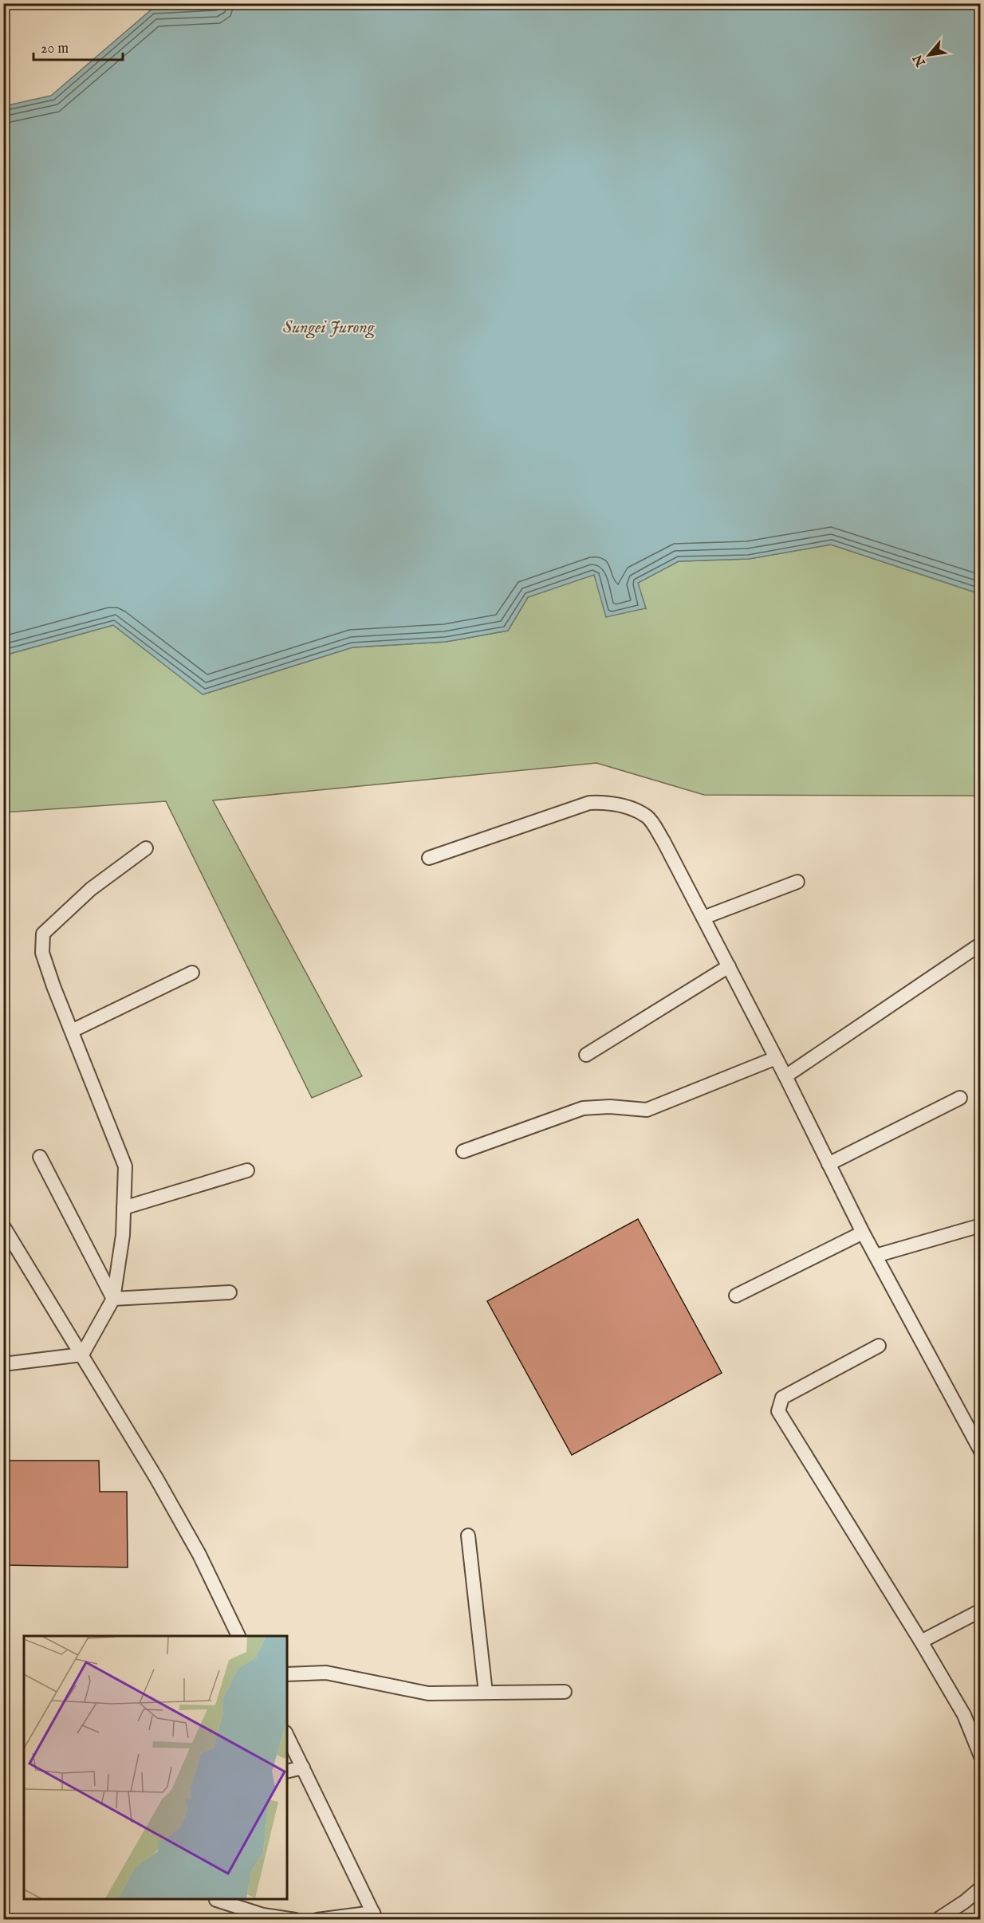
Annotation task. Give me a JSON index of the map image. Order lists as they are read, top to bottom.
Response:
{
  "water": ["Sungei Jurong"],
  "scale_bar": "20 m",
  "north": "bottom left"
}
